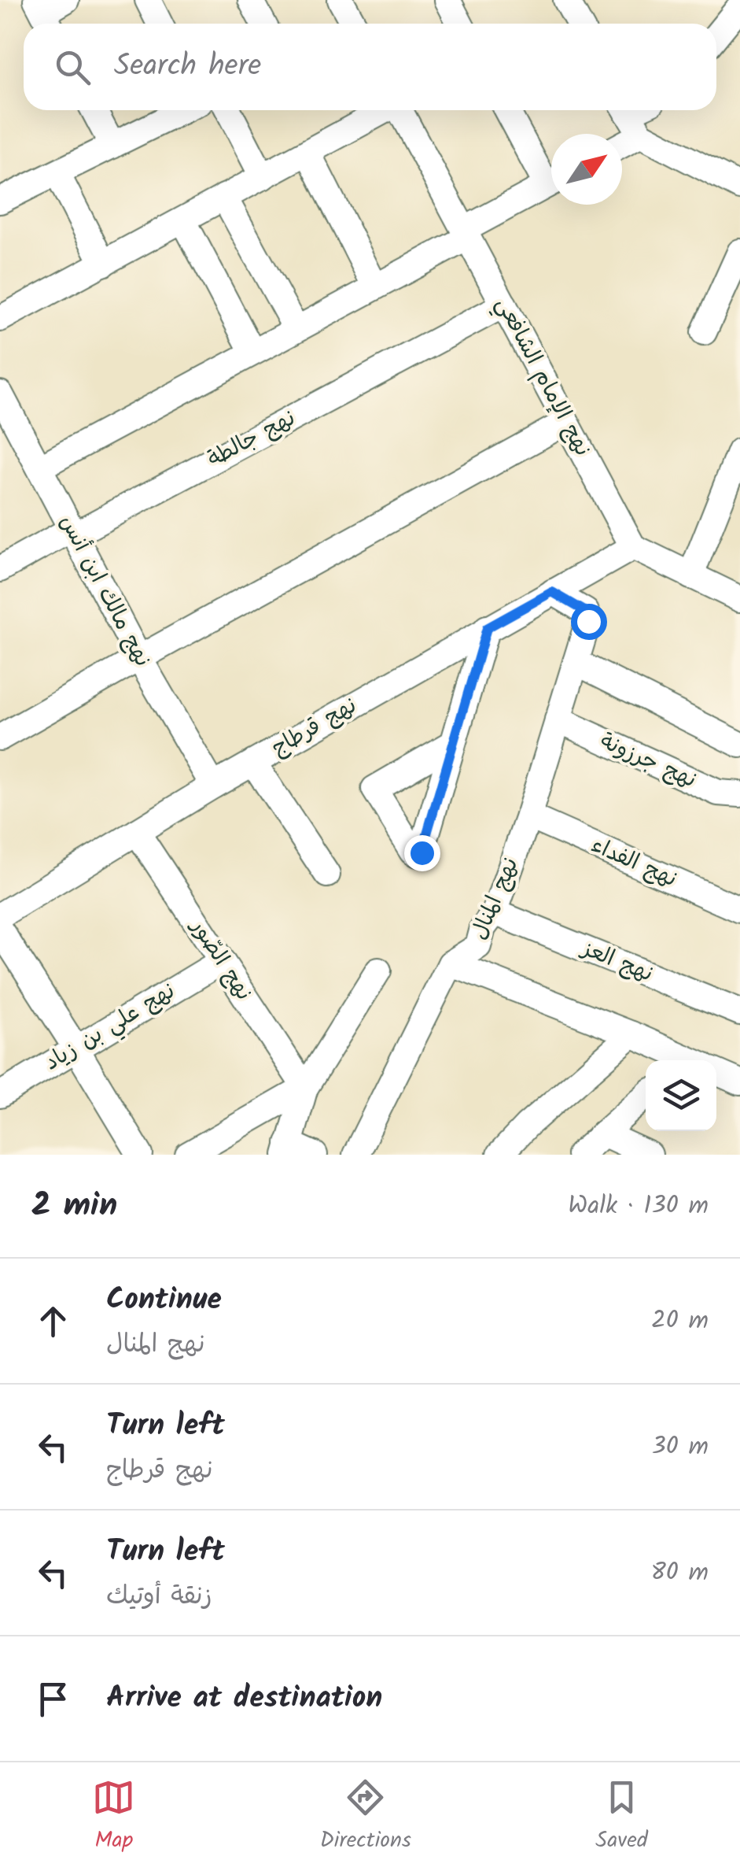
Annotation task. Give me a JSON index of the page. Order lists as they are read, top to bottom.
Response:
{
  "streets": {
    "street": [
      "نهج الإمام الشافعي",
      "نهج جالطة",
      "نهج مالك ابن أنس",
      "نهج قرطاج",
      "نهج جرزونة",
      "نهج الفداء",
      "نهج المنال",
      "نهج الصّور",
      "نهج العز",
      "نهج علي بن زياد"
    ]
  },
  "crossings": [
    ["نهج الإمام الشافعي", "نهج جالطة"],
    ["نهج الإمام الشافعي", "نهج قرطاج"],
    ["نهج جالطة", "نهج مالك ابن أنس"],
    ["نهج مالك ابن أنس", "نهج قرطاج"],
    ["نهج قرطاج", "نهج المنال"],
    ["نهج قرطاج", "نهج الصّور"],
    ["نهج جرزونة", "نهج المنال"],
    ["نهج الفداء", "نهج المنال"],
    ["نهج المنال", "نهج العز"],
    ["نهج الصّور", "نهج علي بن زياد"]
  ],
  "north": "top right",
  "page": {
    "search": "Search here",
    "heading": ["2 min", "Walk · 130 m"],
    "list": [
      ["Continue", "نهج المنال", "20 m"],
      ["Turn left", "نهج قرطاج", "30 m"],
      ["Turn left", "زنقة أوتيك", "80 m"],
      "Arrive at destination"
    ],
    "nav": ["Map", "Directions", "Saved"]
  }
}
